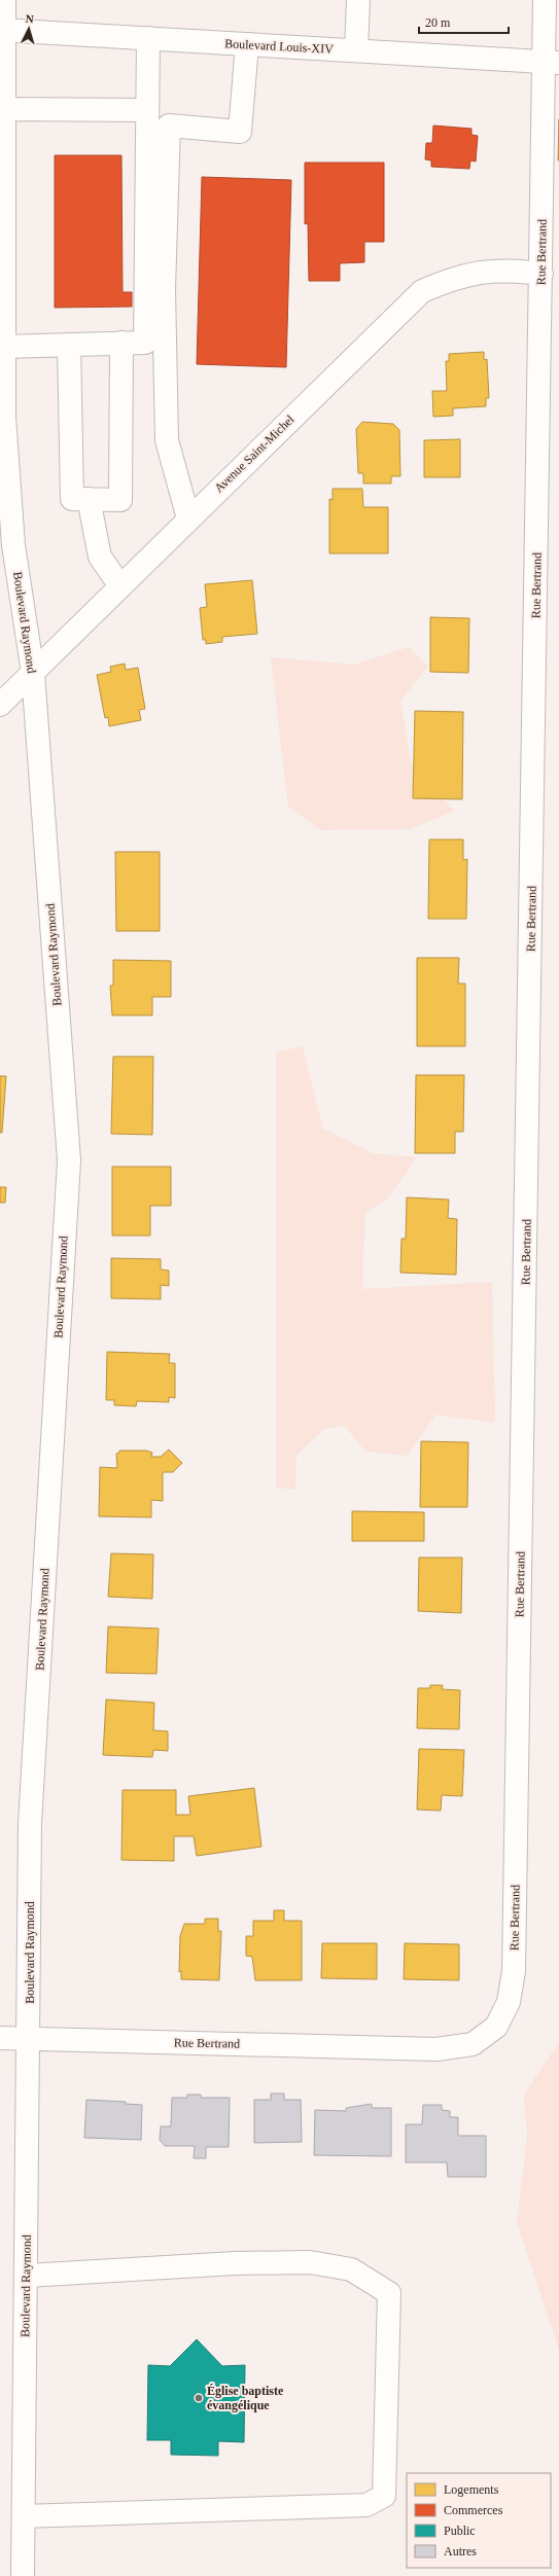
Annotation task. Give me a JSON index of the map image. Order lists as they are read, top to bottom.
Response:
{
  "streets": {
    "street": [
      "Boulevard Louis-XIV",
      "Rue Bertrand",
      "Avenue Saint-Michel",
      "Boulevard Raymond"
    ]
  },
  "crossings": [
    ["Boulevard Louis-XIV", "Rue Bertrand"],
    ["Boulevard Louis-XIV", "Boulevard Raymond"],
    ["Rue Bertrand", "Avenue Saint-Michel"],
    ["Rue Bertrand", "Boulevard Raymond"],
    ["Avenue Saint-Michel", "Boulevard Raymond"]
  ],
  "places": ["Église baptiste évangélique"],
  "legend": [
    "Logements",
    "Commerces",
    "Public",
    "Autres"
  ],
  "scale_bar": "20 m",
  "north": "top"
}
